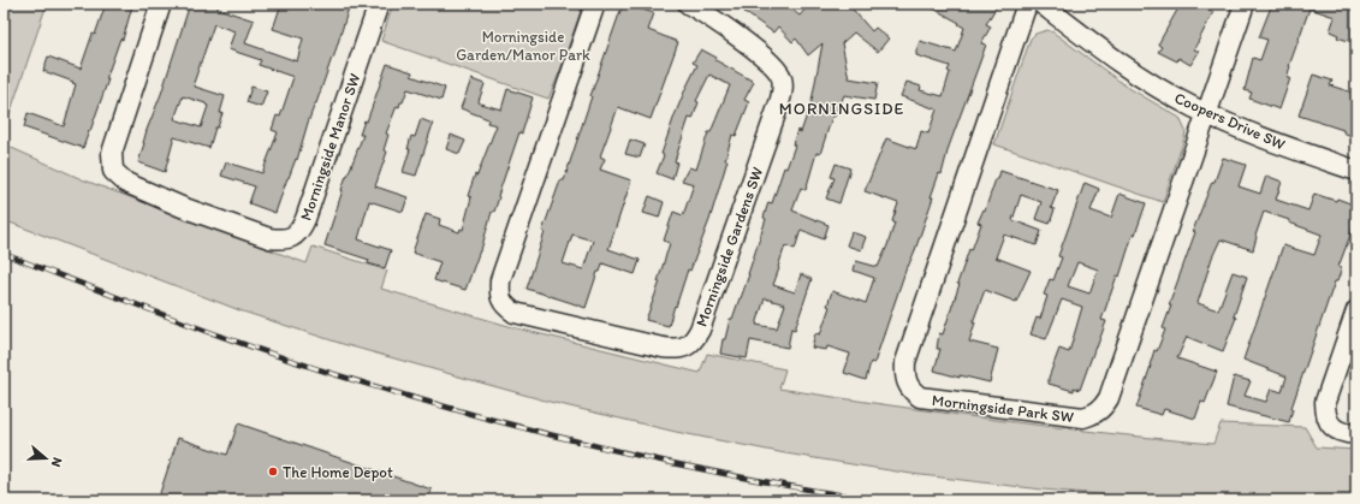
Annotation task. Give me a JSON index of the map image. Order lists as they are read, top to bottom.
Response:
{
  "streets": {
    "street": [
      "Coopers Drive SW",
      "Morningside Manor SW",
      "Morningside Gardens SW",
      "Morningside Park SW"
    ]
  },
  "crossings": [
    ["Coopers Drive SW", "Morningside Park SW"]
  ],
  "districts": ["MORNINGSIDE"],
  "parks": ["Morningside Garden/Manor Park"],
  "places": ["The Home Depot"],
  "north": "right"
}
